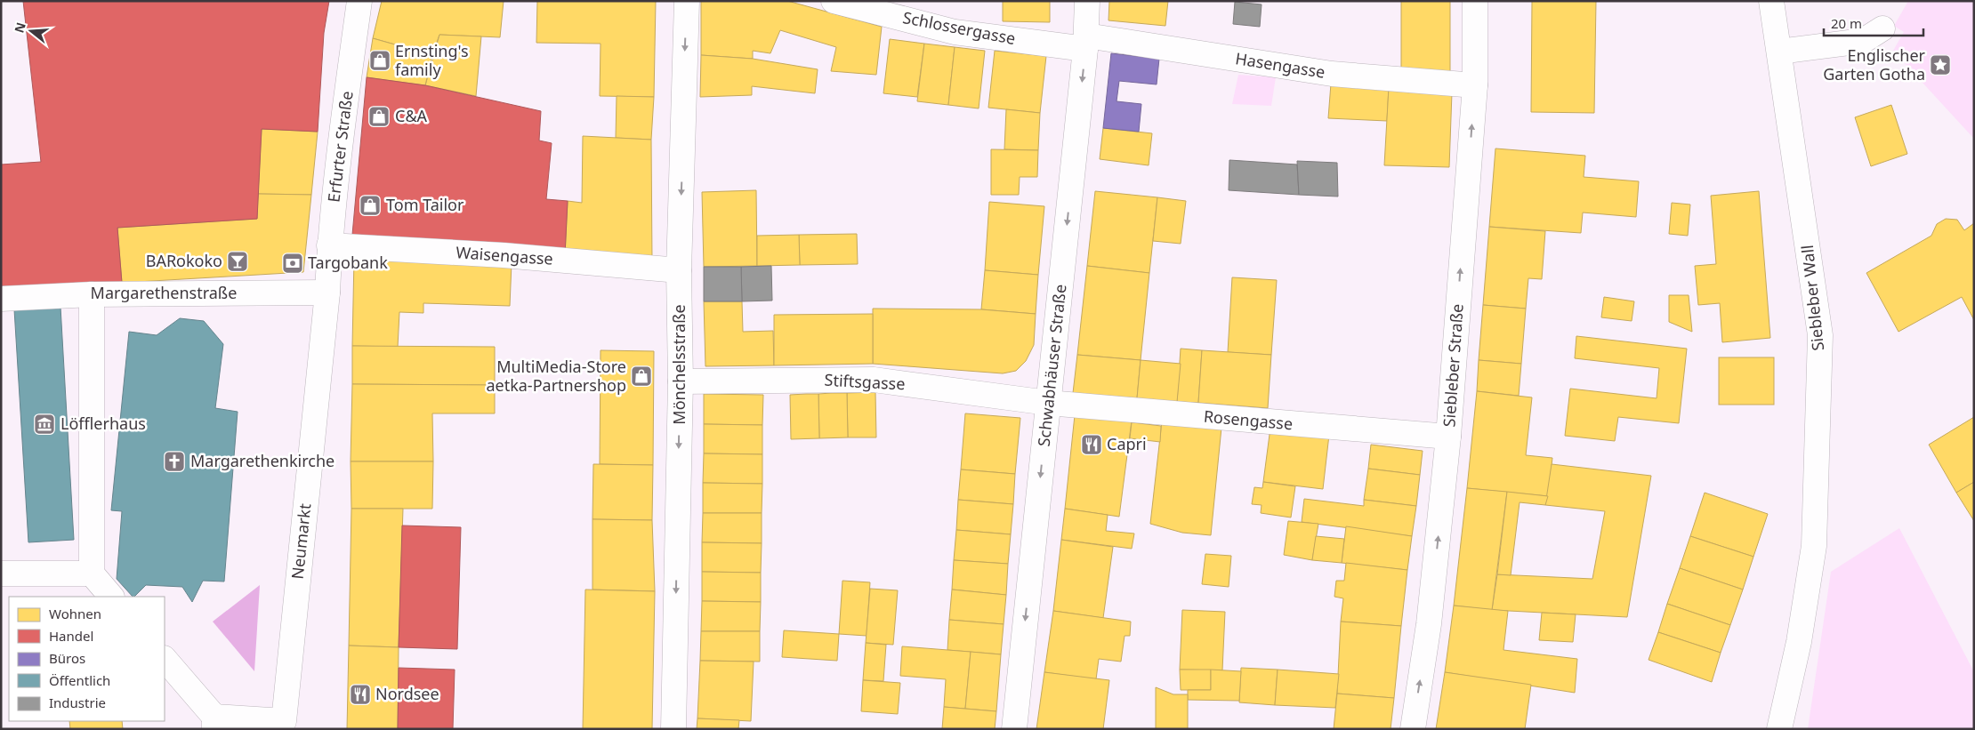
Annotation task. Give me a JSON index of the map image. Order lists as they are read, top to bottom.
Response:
{
  "streets": {
    "street": [
      "Schlossergasse",
      "Hasengasse",
      "Erfurter Straße",
      "Waisengasse",
      "Margarethenstraße",
      "Siebleber Wall",
      "Mönchelsstraße",
      "Schwabhäuser Straße",
      "Siebleber Straße",
      "Stiftsgasse",
      "Rosengasse",
      "Neumarkt"
    ]
  },
  "crossings": [
    ["Schlossergasse", "Hasengasse"],
    ["Schlossergasse", "Schwabhäuser Straße"],
    ["Hasengasse", "Schwabhäuser Straße"],
    ["Hasengasse", "Siebleber Straße"],
    ["Erfurter Straße", "Waisengasse"],
    ["Erfurter Straße", "Margarethenstraße"],
    ["Erfurter Straße", "Neumarkt"],
    ["Waisengasse", "Mönchelsstraße"],
    ["Margarethenstraße", "Neumarkt"],
    ["Mönchelsstraße", "Stiftsgasse"],
    ["Schwabhäuser Straße", "Stiftsgasse"],
    ["Schwabhäuser Straße", "Rosengasse"],
    ["Siebleber Straße", "Rosengasse"],
    ["Stiftsgasse", "Rosengasse"]
  ],
  "one_way": ["Mönchelsstraße", "Schwabhäuser Straße", "Siebleber Straße"],
  "places": {
    "shop": [
      "Ernsting's family",
      "C&A",
      "Tom Tailor",
      "MultiMedia-Store aetka-Partnershop"
    ],
    "place": ["Englischer Garten Gotha"],
    "bar": ["BARokoko"],
    "bank": ["Targobank"],
    "museum": ["Löfflerhaus"],
    "restaurant": ["Capri", "Nordsee"],
    "church": ["Margarethenkirche"]
  },
  "legend": [
    "Wohnen",
    "Handel",
    "Büros",
    "Öffentlich",
    "Industrie"
  ],
  "scale_bar": "20 m",
  "north": "left"
}
